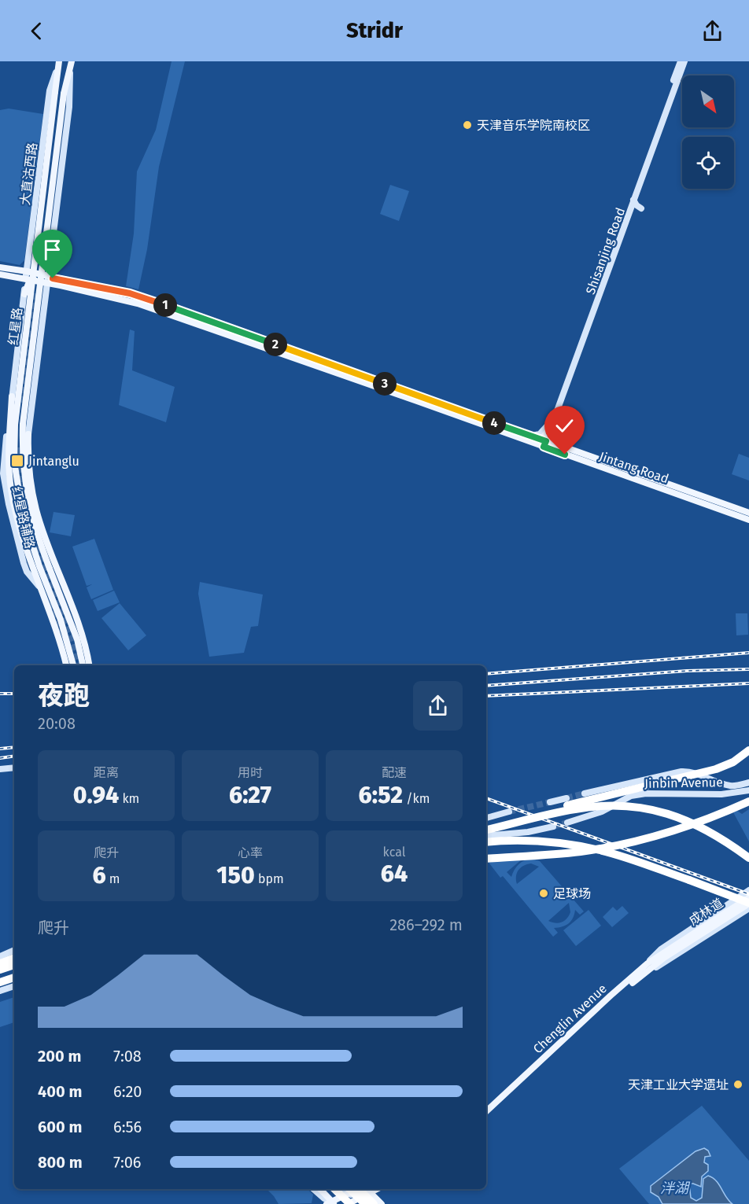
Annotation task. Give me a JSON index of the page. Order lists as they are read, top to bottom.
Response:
{
  "streets": {
    "main road": [
      "大直沽西路",
      "Shisanjing Road",
      "红星路",
      "Jintang Road",
      "红星路辅路",
      "Jinbin Avenue",
      "成林道",
      "Chenglin Avenue"
    ]
  },
  "crossings": [
    ["大直沽西路", "红星路"],
    ["大直沽西路", "Jintang Road"],
    ["成林道", "Chenglin Avenue"]
  ],
  "water": ["泮湖"],
  "places": {
    "other": ["天津音乐学院南校区", "足球场", "天津工业大学遗址"],
    "transit": ["Jintanglu"]
  },
  "north": "bottom right",
  "page": {
    "header": "Stridr",
    "pins": [
      "1",
      "2",
      "3",
      "4"
    ],
    "heading": ["夜跑", "20:08"],
    "stats": [
      ["距离", "0.94 km"],
      ["用时", "6:27"],
      ["配速", "6:52 /km"],
      ["爬升", "6 m"],
      ["心率", "150 bpm"],
      ["kcal", "64"]
    ],
    "chart": ["爬升", "286–292 m"],
    "list": [
      {
        "name": "200 m",
        "note": "7:08"
      },
      {
        "name": "400 m",
        "note": "6:20"
      },
      {
        "name": "600 m",
        "note": "6:56"
      },
      {
        "name": "800 m",
        "note": "7:06"
      }
    ]
  }
}
